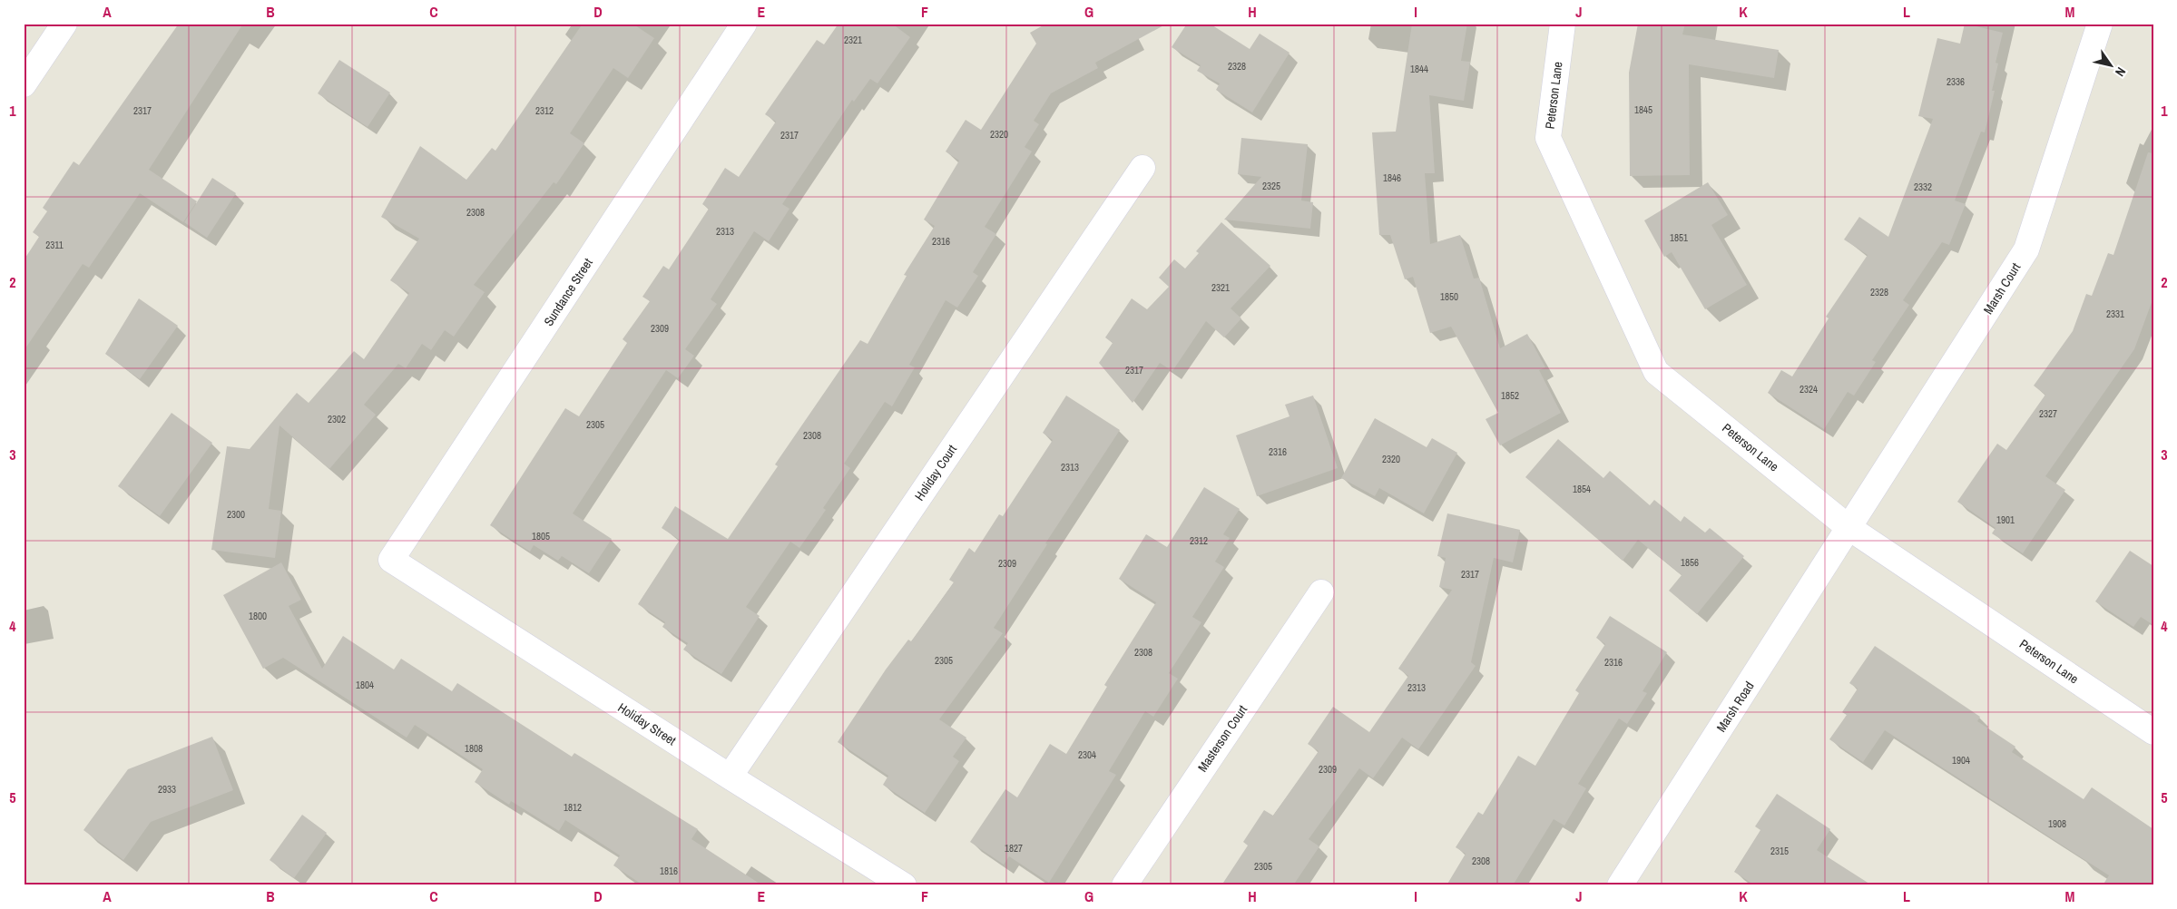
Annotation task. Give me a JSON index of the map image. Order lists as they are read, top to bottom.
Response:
{
  "streets": {
    "street": [
      "Peterson Lane",
      "Marsh Court",
      "Sundance Street",
      "Holiday Court",
      "Marsh Road",
      "Holiday Street",
      "Masterson Court"
    ]
  },
  "crossings": [
    ["Peterson Lane", "Marsh Court"],
    ["Peterson Lane", "Marsh Road"],
    ["Marsh Court", "Marsh Road"],
    ["Sundance Street", "Holiday Street"],
    ["Holiday Court", "Holiday Street"]
  ],
  "house_numbers": [
    "2321",
    "2328",
    "1844",
    "2336",
    "1845",
    "2317",
    "2312",
    "2320",
    "2317",
    "1846",
    "2325",
    "2332",
    "2308",
    "2313",
    "1851",
    "2316",
    "2311",
    "2321",
    "2328",
    "1850",
    "2331",
    "2309",
    "2317",
    "2324",
    "1852",
    "2327",
    "2302",
    "2305",
    "2308",
    "2316",
    "2320",
    "2313",
    "1854",
    "2300",
    "1901",
    "1805",
    "2312",
    "1856",
    "2309",
    "2317",
    "1800",
    "2308",
    "2305",
    "2316",
    "1804",
    "2313",
    "1808",
    "2304",
    "1904",
    "2309",
    "2933",
    "1812",
    "1908",
    "1827",
    "2315",
    "2308",
    "2305",
    "1816"
  ],
  "north": "bottom right",
  "grid": {
    "columns": [
      "A",
      "B",
      "C",
      "D",
      "E",
      "F",
      "G",
      "H",
      "I",
      "J",
      "K",
      "L",
      "M"
    ],
    "rows": [
      "1",
      "2",
      "3",
      "4",
      "5"
    ]
  }
}
